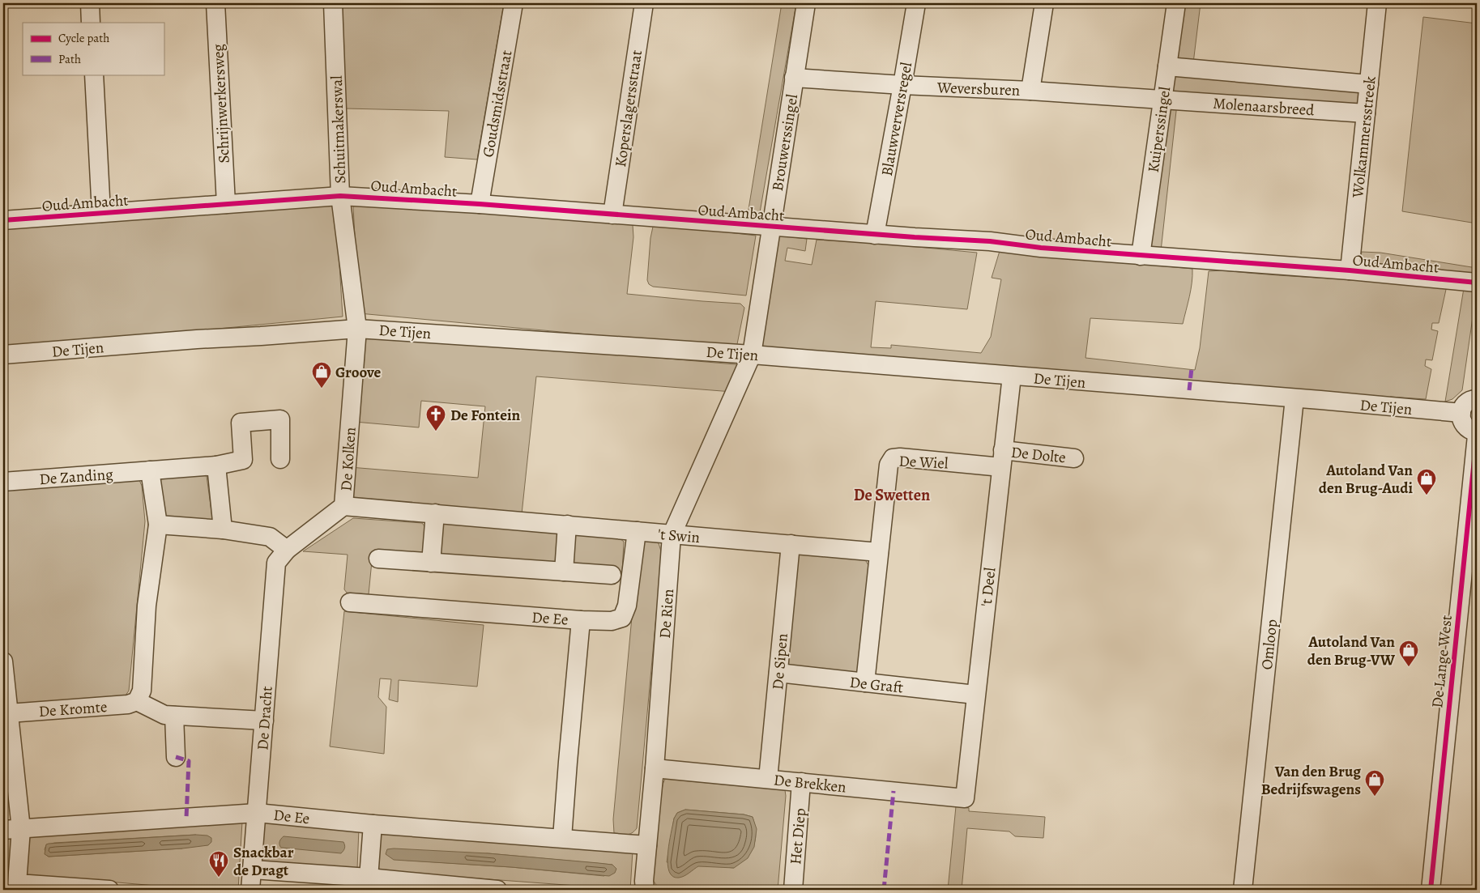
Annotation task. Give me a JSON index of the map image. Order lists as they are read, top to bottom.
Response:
{
  "streets": {
    "street": [
      "Weversburen",
      "Schrijnwerkersweg",
      "Goudsmidsstraat",
      "Molenaarsbreed",
      "Koperslagersstraat",
      "Blauwverversregel",
      "Schuitmakerswal",
      "Kuiperssingel",
      "Wolkammersstreek",
      "Brouwerssingel",
      "Oud Ambacht",
      "De Tijen",
      "De Dolte",
      "De Kolken",
      "De Wiel",
      "De Zanding",
      "'t Swin",
      "'t Deel",
      "De Rien",
      "De Ee",
      "Omloop",
      "De Sipen",
      "De Lange West",
      "De Graft",
      "De Kromte",
      "De Dracht",
      "De Brekken",
      "Het Diep"
    ]
  },
  "crossings": [
    ["Weversburen", "Molenaarsbreed"],
    ["Weversburen", "Blauwverversregel"],
    ["Weversburen", "Kuiperssingel"],
    ["Weversburen", "Brouwerssingel"],
    ["Schrijnwerkersweg", "Oud Ambacht"],
    ["Goudsmidsstraat", "Oud Ambacht"],
    ["Molenaarsbreed", "Kuiperssingel"],
    ["Molenaarsbreed", "Wolkammersstreek"],
    ["Koperslagersstraat", "Oud Ambacht"],
    ["Blauwverversregel", "Oud Ambacht"],
    ["Schuitmakerswal", "Oud Ambacht"],
    ["Schuitmakerswal", "De Tijen"],
    ["Schuitmakerswal", "De Kolken"],
    ["Kuiperssingel", "Oud Ambacht"],
    ["Wolkammersstreek", "Oud Ambacht"],
    ["Brouwerssingel", "Oud Ambacht"],
    ["Brouwerssingel", "De Tijen"],
    ["Brouwerssingel", "De Rien"],
    ["De Tijen", "De Kolken"],
    ["De Tijen", "'t Deel"],
    ["De Tijen", "De Rien"],
    ["De Tijen", "Omloop"],
    ["De Dolte", "De Wiel"],
    ["De Dolte", "'t Deel"],
    ["De Kolken", "'t Swin"],
    ["De Kolken", "De Dracht"],
    ["De Wiel", "'t Deel"],
    ["De Wiel", "De Graft"],
    ["'t Swin", "De Rien"],
    ["'t Swin", "De Ee"],
    ["'t Swin", "De Sipen"],
    ["'t Deel", "De Graft"],
    ["'t Deel", "De Brekken"],
    ["De Rien", "De Ee"],
    ["De Rien", "De Brekken"],
    ["De Ee", "De Dracht"],
    ["De Sipen", "De Graft"],
    ["De Sipen", "De Brekken"],
    ["De Brekken", "Het Diep"]
  ],
  "districts": ["De Swetten"],
  "places": {
    "shop": [
      "Groove",
      "Autoland Van den Brug-Audi",
      "Autoland Van den Brug-VW",
      "Van den Brug Bedrijfswagens"
    ],
    "church": ["De Fontein"],
    "restaurant": ["Snackbar de Dragt"]
  },
  "legend": ["Cycle path", "Path"]
}
